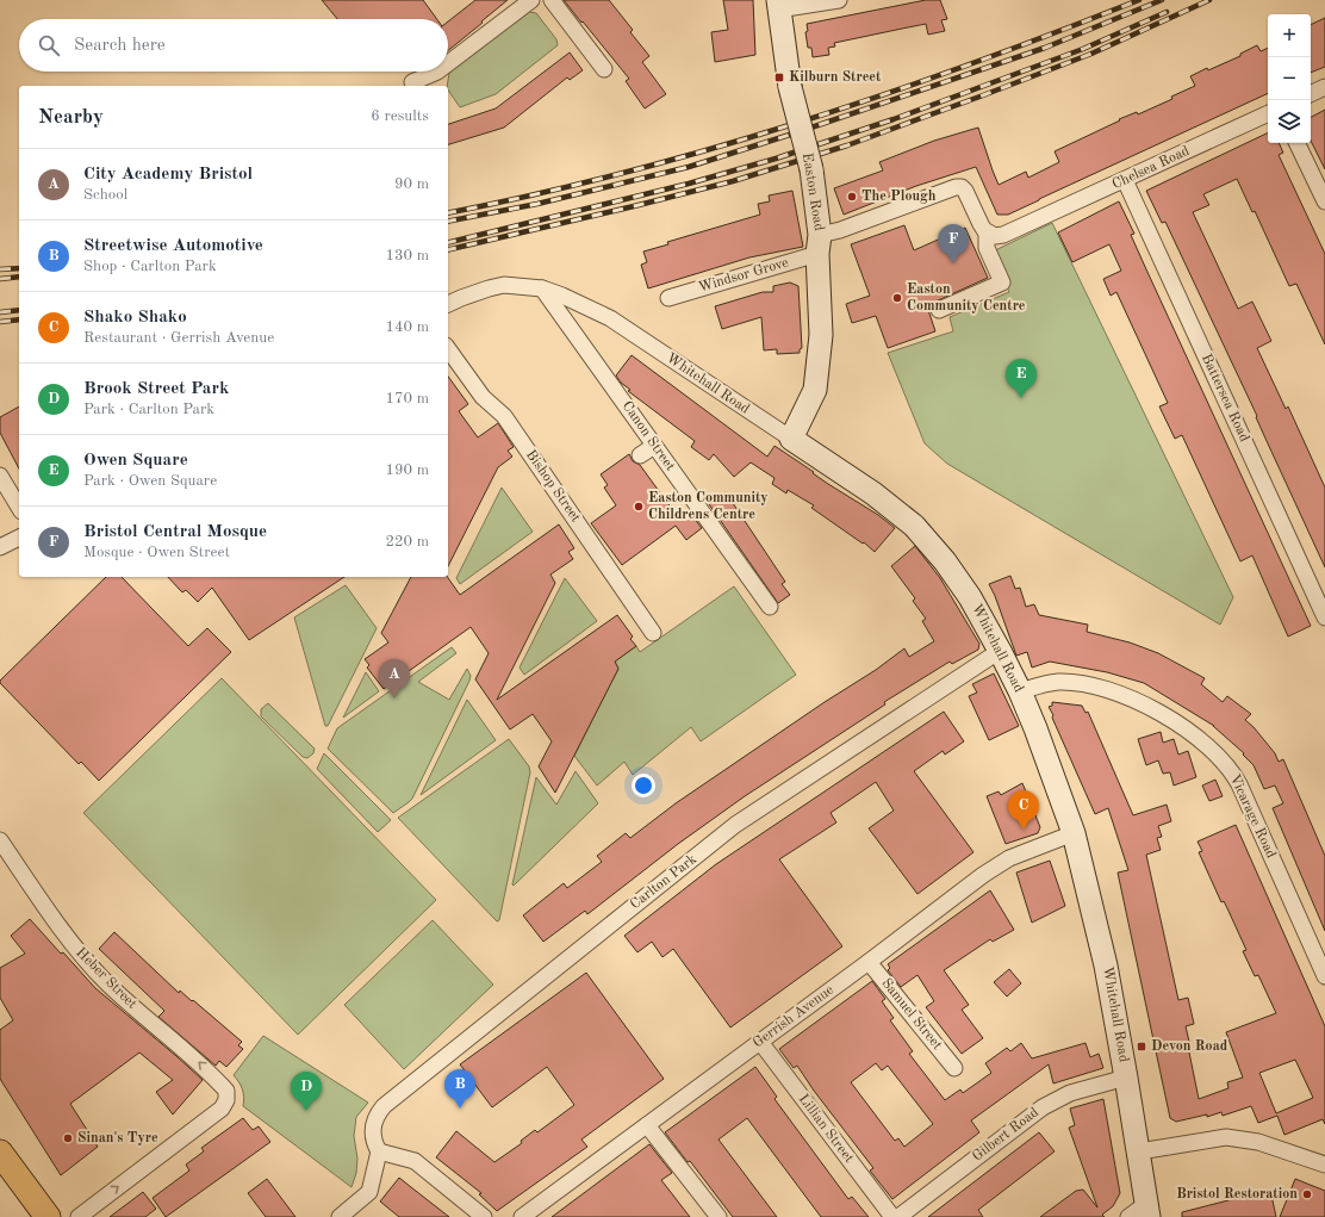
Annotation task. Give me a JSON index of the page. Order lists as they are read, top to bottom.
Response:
{
  "streets": {
    "main road": ["Easton Road", "Whitehall Road"],
    "street": [
      "Chelsea Road",
      "Windsor Grove",
      "Battersea Road",
      "Canon Street",
      "Bishop Street",
      "Vicarage Road",
      "Carlton Park",
      "Heber Street",
      "Samuel Street",
      "Gerrish Avenue",
      "Lillian Street",
      "Gilbert Road"
    ]
  },
  "crossings": [
    ["Chelsea Road", "Battersea Road"],
    ["Easton Road", "Windsor Grove"],
    ["Easton Road", "Whitehall Road"],
    ["Whitehall Road", "Canon Street"],
    ["Whitehall Road", "Vicarage Road"],
    ["Whitehall Road", "Carlton Park"],
    ["Whitehall Road", "Gerrish Avenue"],
    ["Whitehall Road", "Gilbert Road"],
    ["Samuel Street", "Gerrish Avenue"],
    ["Gerrish Avenue", "Lillian Street"]
  ],
  "places": {
    "transit": ["Kilburn Street", "Devon Road"],
    "other": [
      "The Plough",
      "Easton Community Centre",
      "Easton Community Childrens Centre",
      "Sinan's Tyre",
      "Bristol Restoration"
    ]
  },
  "page": {
    "map_buttons": ["+", "−"],
    "search": "Search here",
    "heading": ["Nearby", "6 results"],
    "list": [
      {
        "mark": "A",
        "name": "City Academy Bristol",
        "note": "School",
        "value": "90 m"
      },
      {
        "mark": "B",
        "name": "Streetwise Automotive",
        "note": "Shop · Carlton Park",
        "value": "130 m"
      },
      {
        "mark": "C",
        "name": "Shako Shako",
        "note": "Restaurant · Gerrish Avenue",
        "value": "140 m"
      },
      {
        "mark": "D",
        "name": "Brook Street Park",
        "note": "Park · Carlton Park",
        "value": "170 m"
      },
      {
        "mark": "E",
        "name": "Owen Square",
        "note": "Park · Owen Square",
        "value": "190 m"
      },
      {
        "mark": "F",
        "name": "Bristol Central Mosque",
        "note": "Mosque · Owen Street",
        "value": "220 m"
      }
    ],
    "pins": [
      "F",
      "E",
      "A",
      "C",
      "B",
      "D"
    ]
  }
}
